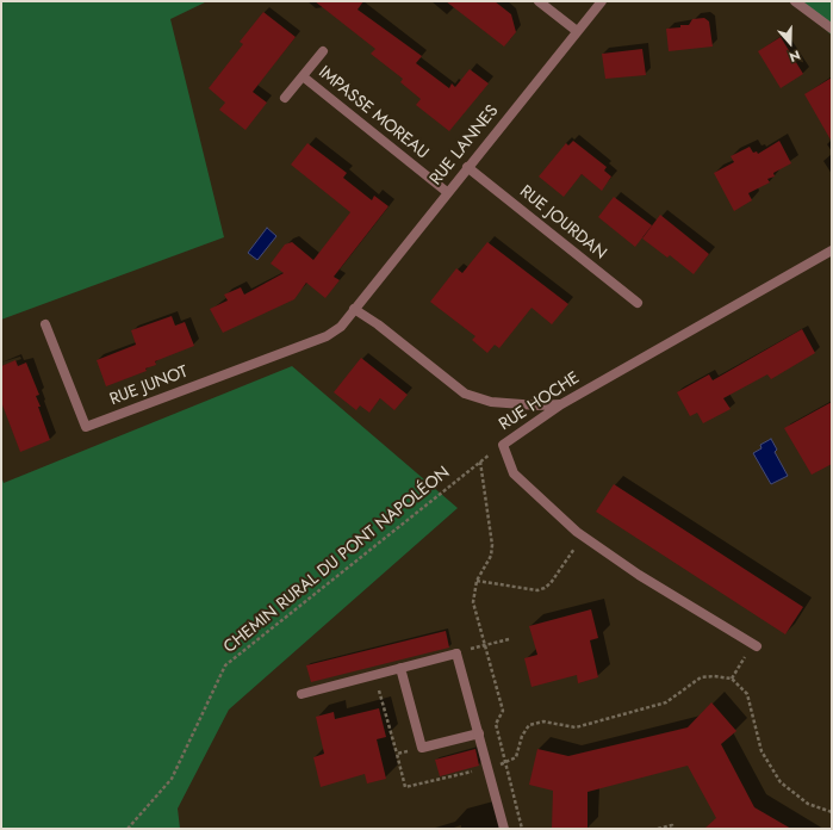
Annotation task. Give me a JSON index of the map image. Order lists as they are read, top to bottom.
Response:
{
  "streets": {
    "street": [
      "IMPASSE MOREAU",
      "RUE LANNES",
      "RUE JOURDAN",
      "RUE JUNOT",
      "RUE HOCHE"
    ],
    "path": ["CHEMIN RURAL DU PONT NAPOLÉON"]
  },
  "crossings": [
    ["IMPASSE MOREAU", "RUE LANNES"],
    ["RUE LANNES", "RUE JOURDAN"],
    ["RUE LANNES", "RUE JUNOT"],
    ["RUE HOCHE", "CHEMIN RURAL DU PONT NAPOLÉON"]
  ],
  "north": "bottom"
}
